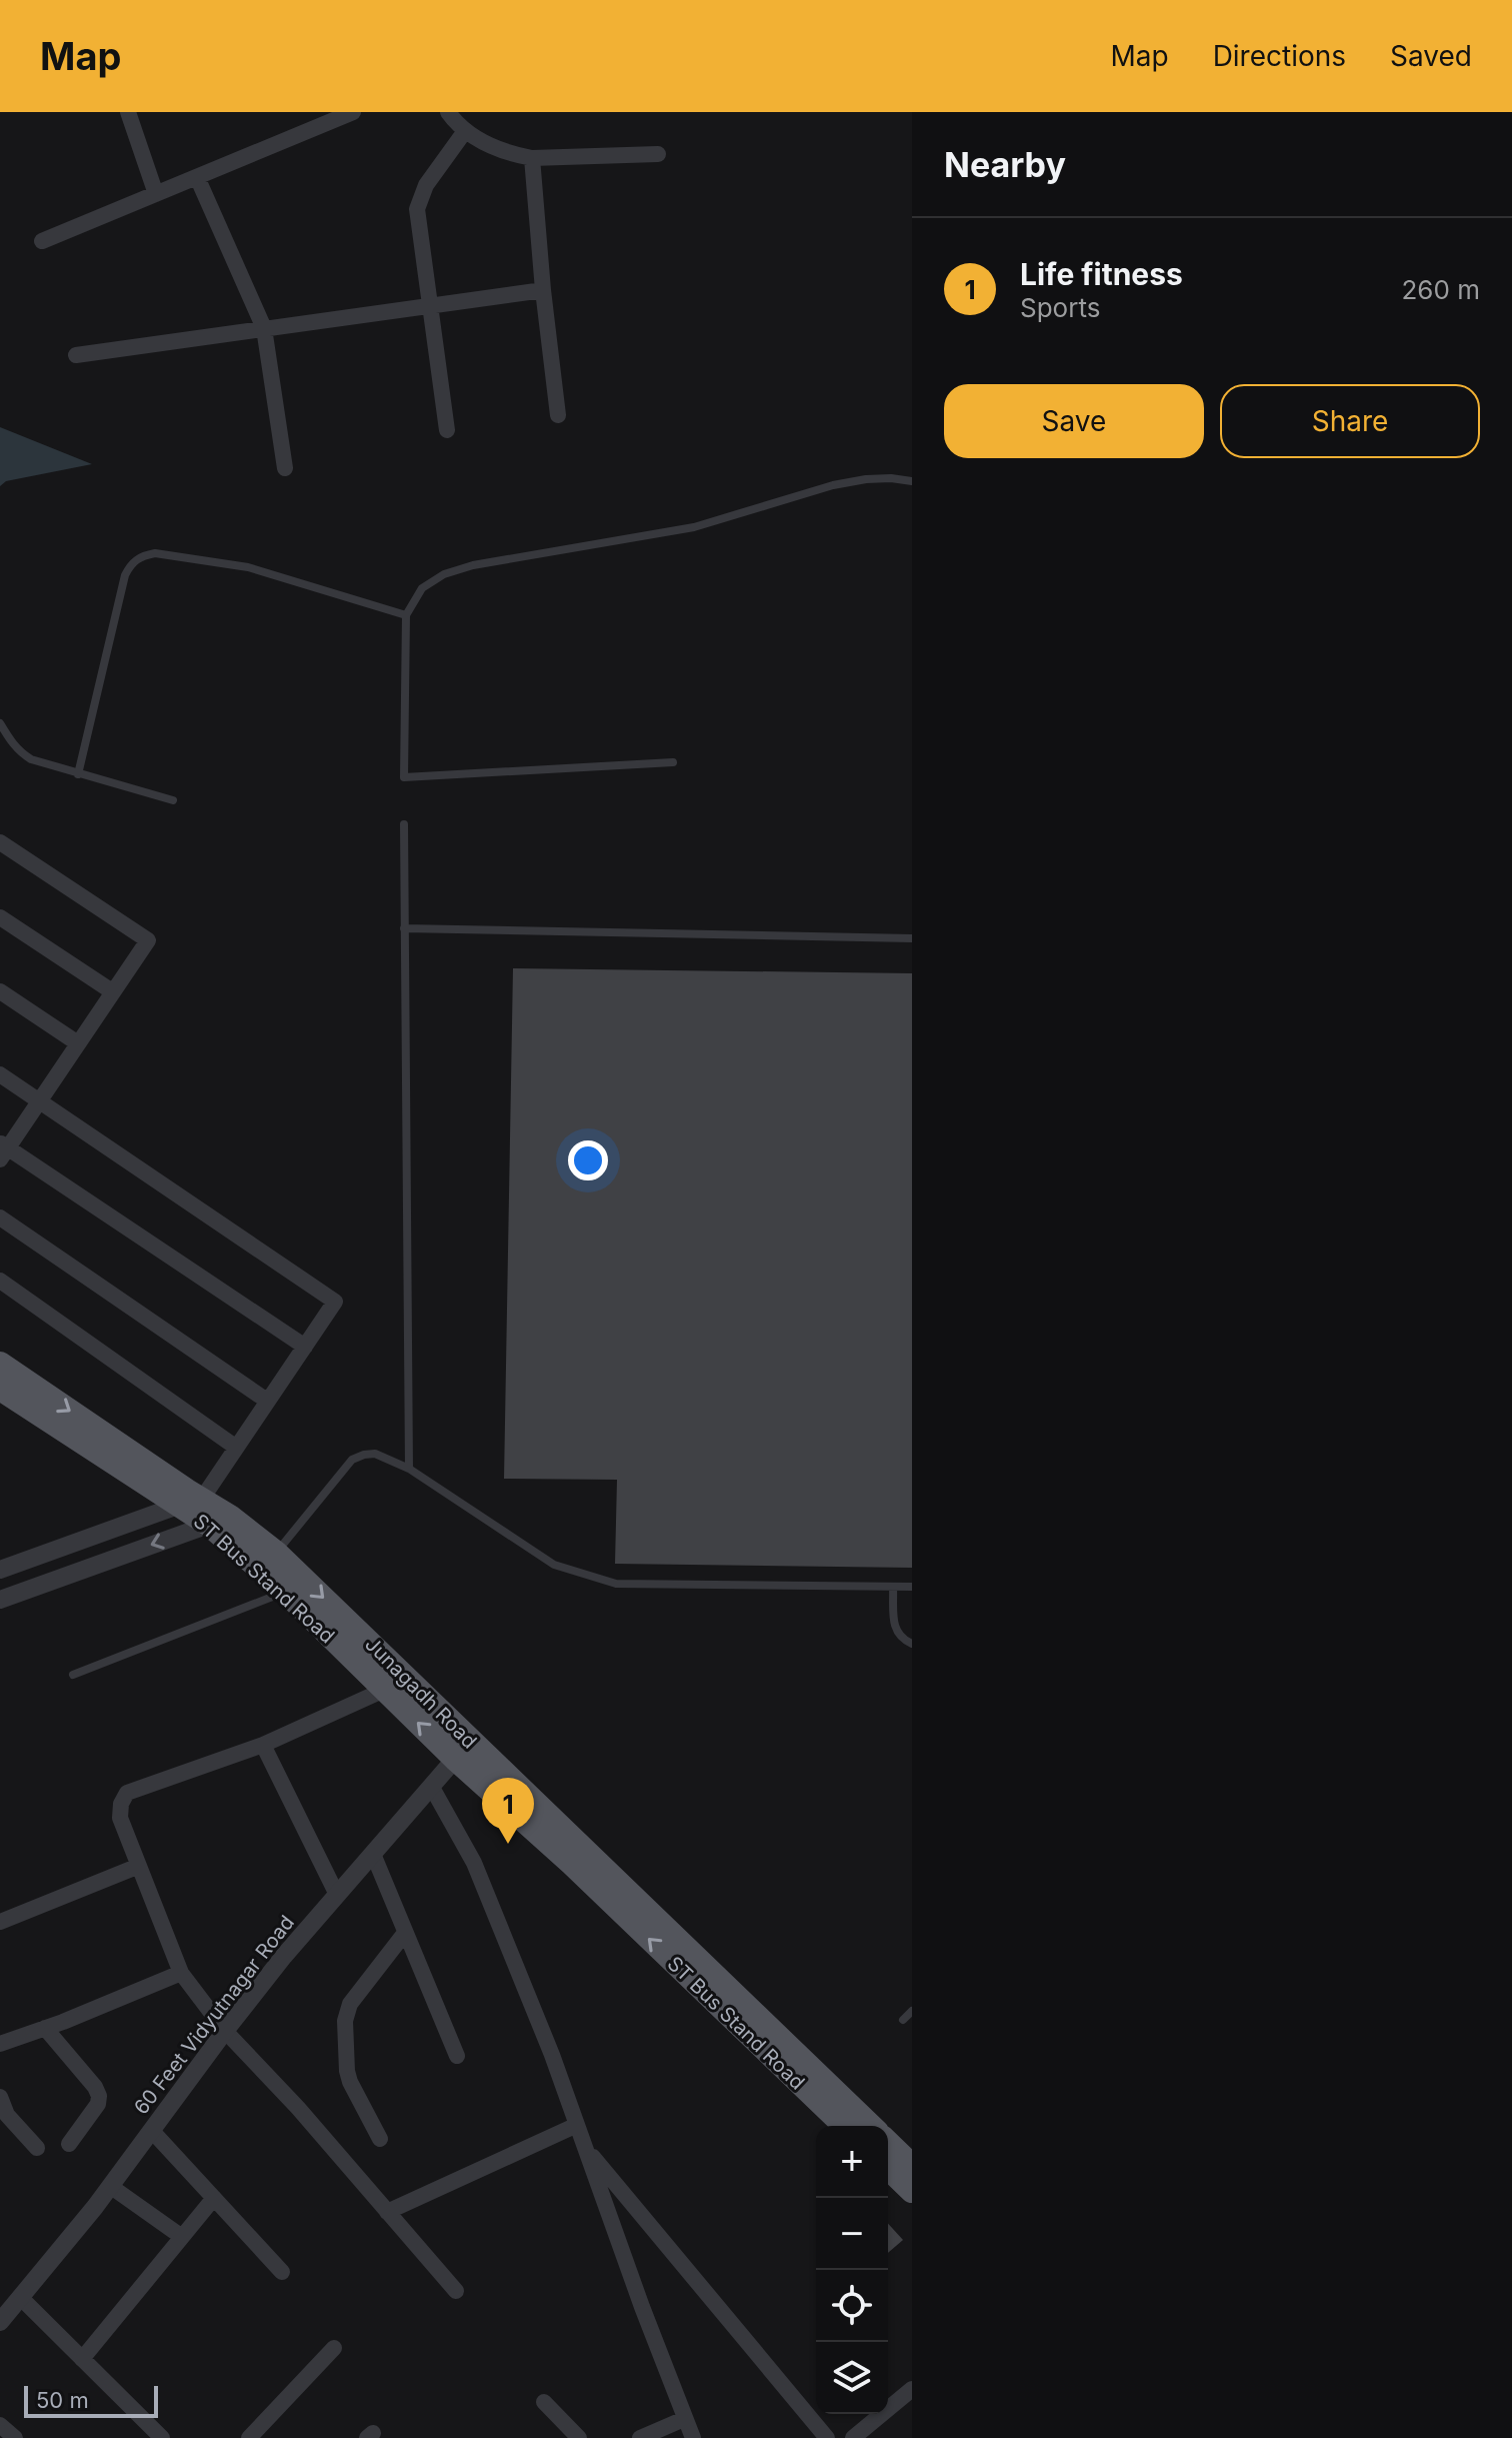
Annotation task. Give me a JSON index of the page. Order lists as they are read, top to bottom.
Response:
{
  "streets": {
    "main road": ["ST Bus Stand Road", "Junagadh Road"],
    "street": ["60 Feet Vidyutnagar Road"]
  },
  "crossings": [
    ["ST Bus Stand Road", "Junagadh Road"],
    ["ST Bus Stand Road", "60 Feet Vidyutnagar Road"],
    ["Junagadh Road", "60 Feet Vidyutnagar Road"]
  ],
  "one_way": ["ST Bus Stand Road"],
  "scale_bar": "50 m",
  "page": {
    "header": "Map",
    "nav": ["Map", "Directions", "Saved"],
    "heading": "Nearby",
    "list": [
      {
        "mark": "1",
        "name": "Life fitness",
        "note": "Sports",
        "value": "260 m"
      }
    ],
    "buttons": ["Save", "Share"],
    "pins": "1",
    "map_buttons": ["+", "−"],
    "scale": "50 m"
  }
}
